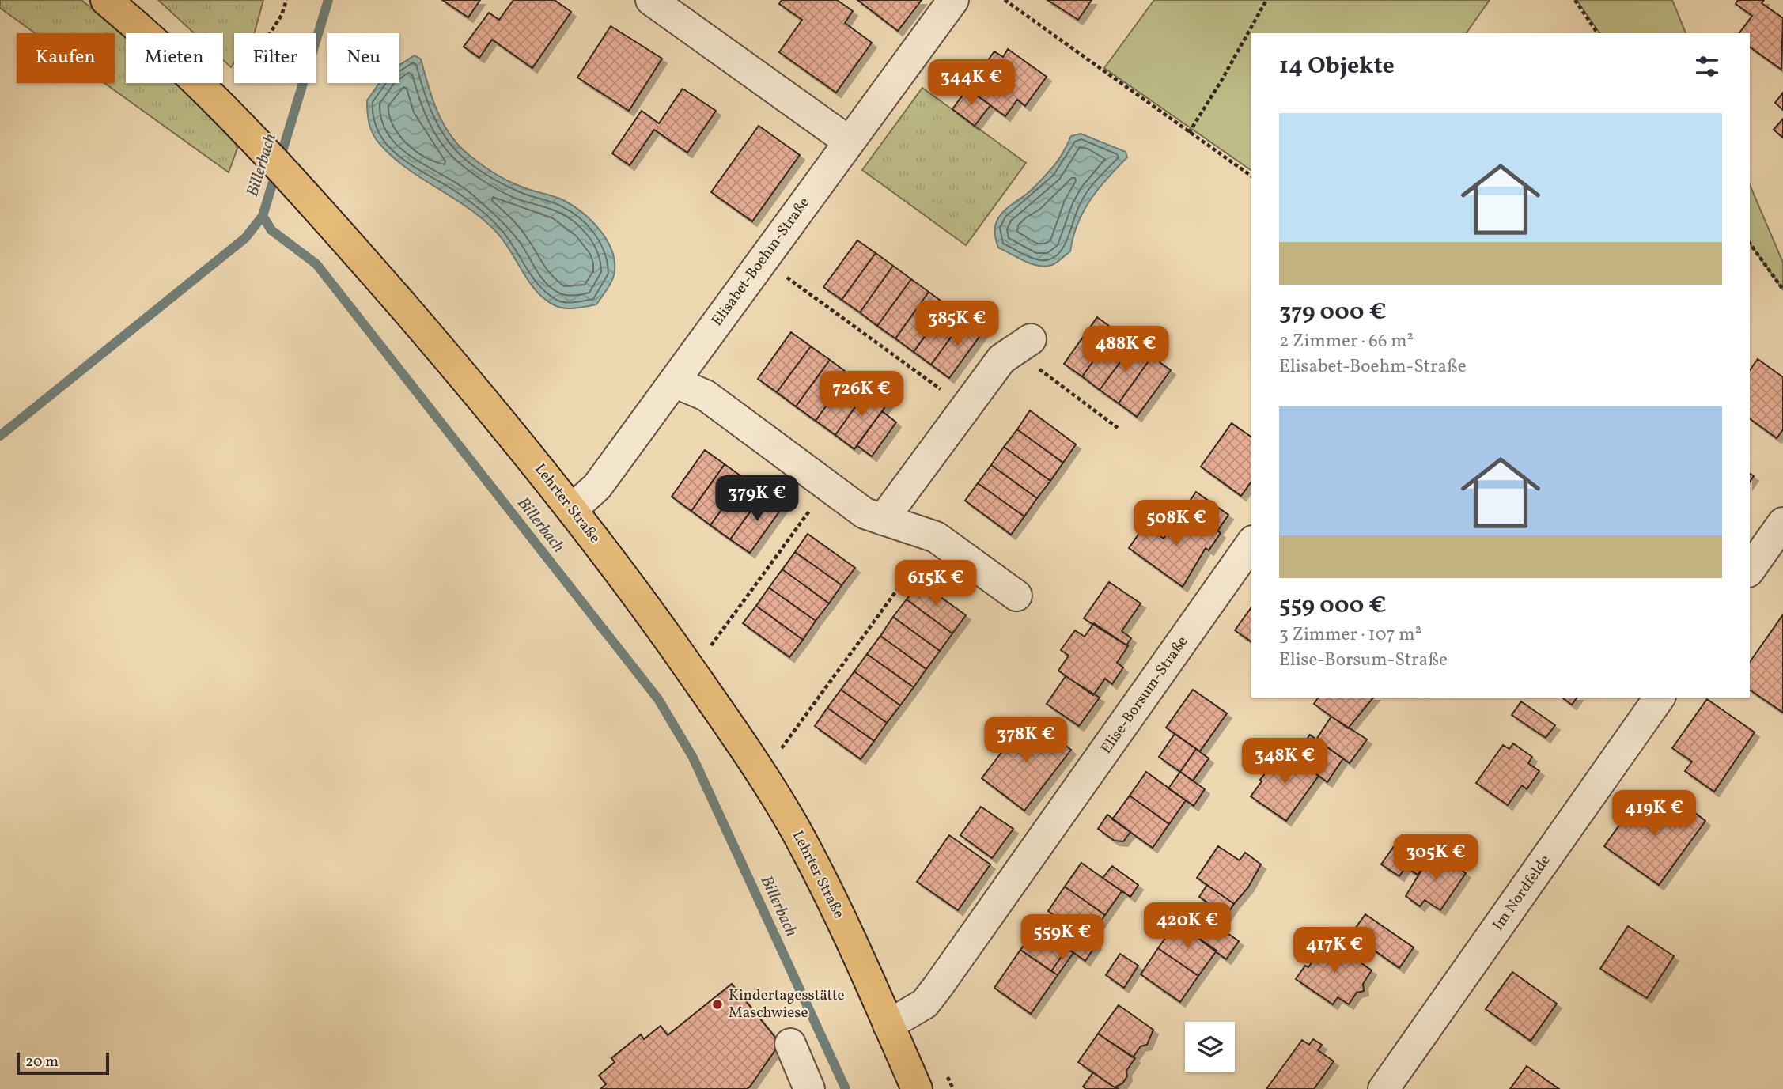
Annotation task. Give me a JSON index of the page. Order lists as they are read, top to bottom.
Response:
{
  "streets": {
    "main road": ["Lehrter Straße"],
    "street": ["Elisabet-Boehm-Straße", "Elise-Borsum-Straße", "Im Nordfelde"]
  },
  "crossings": [
    ["Elisabet-Boehm-Straße", "Lehrter Straße"],
    ["Lehrter Straße", "Elise-Borsum-Straße"]
  ],
  "water": ["Billerbach"],
  "places": ["Kindertagesstätte Maschwiese"],
  "scale_bar": "20 m",
  "page": {
    "chip": [
      "Kaufen",
      "Mieten",
      "Filter",
      "Neu"
    ],
    "heading": "14 Objekte",
    "price": [
      "344K €",
      "385K €",
      "488K €",
      "726K €",
      "379K €",
      "508K €",
      "615K €",
      "378K €",
      "348K €",
      "419K €",
      "305K €",
      "420K €",
      "559K €",
      "417K €"
    ],
    "list": [
      {
        "name": "379 000 €",
        "note": "2 Zimmer · 66 m² · Elisabet-Boehm-Straße"
      },
      {
        "name": "559 000 €",
        "note": "3 Zimmer · 107 m² · Elise-Borsum-Straße"
      }
    ],
    "scale": "20 m"
  }
}
